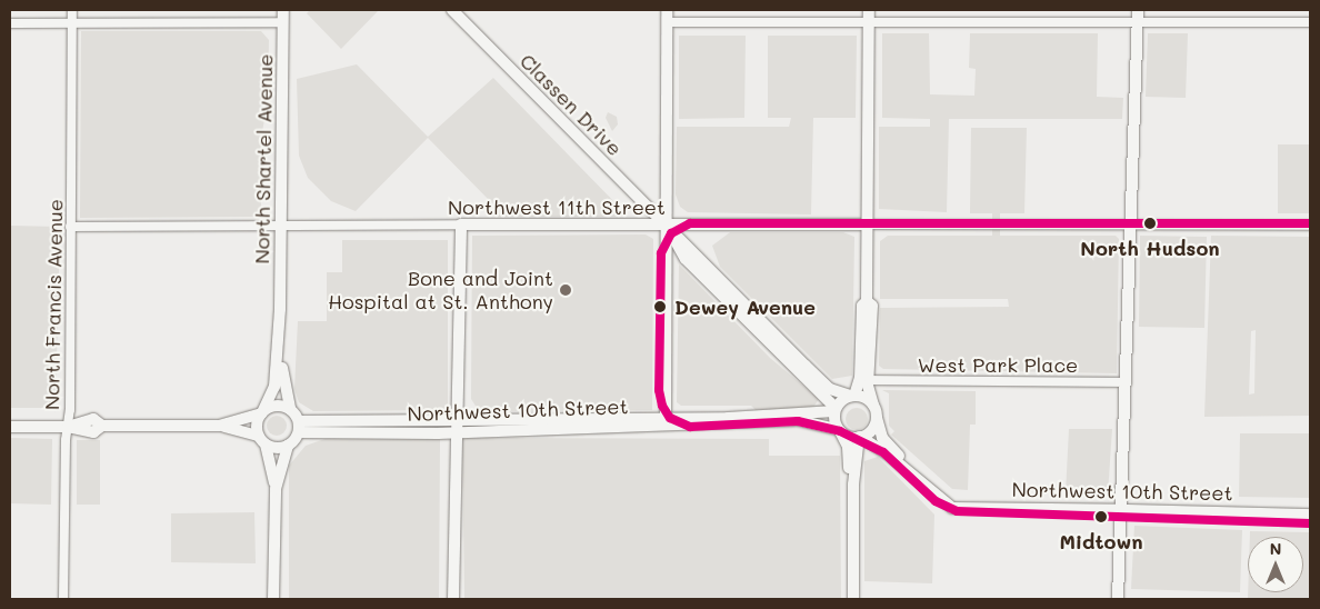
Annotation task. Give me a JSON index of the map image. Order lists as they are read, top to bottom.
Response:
{
  "streets": {
    "main road": ["Northwest 10th Street"],
    "street": [
      "Classen Drive",
      "North Shartel Avenue",
      "Northwest 11th Street",
      "North Francis Avenue",
      "West Park Place"
    ]
  },
  "crossings": [
    ["Classen Drive", "Northwest 11th Street"],
    ["Classen Drive", "Northwest 10th Street"],
    ["North Shartel Avenue", "Northwest 11th Street"],
    ["North Shartel Avenue", "Northwest 10th Street"],
    ["Northwest 11th Street", "North Francis Avenue"],
    ["West Park Place", "Northwest 10th Street"]
  ],
  "places": [
    "North Hudson",
    "Bone and Joint Hospital at St. Anthony",
    "Dewey Avenue",
    "Midtown"
  ],
  "north": "top"
}
